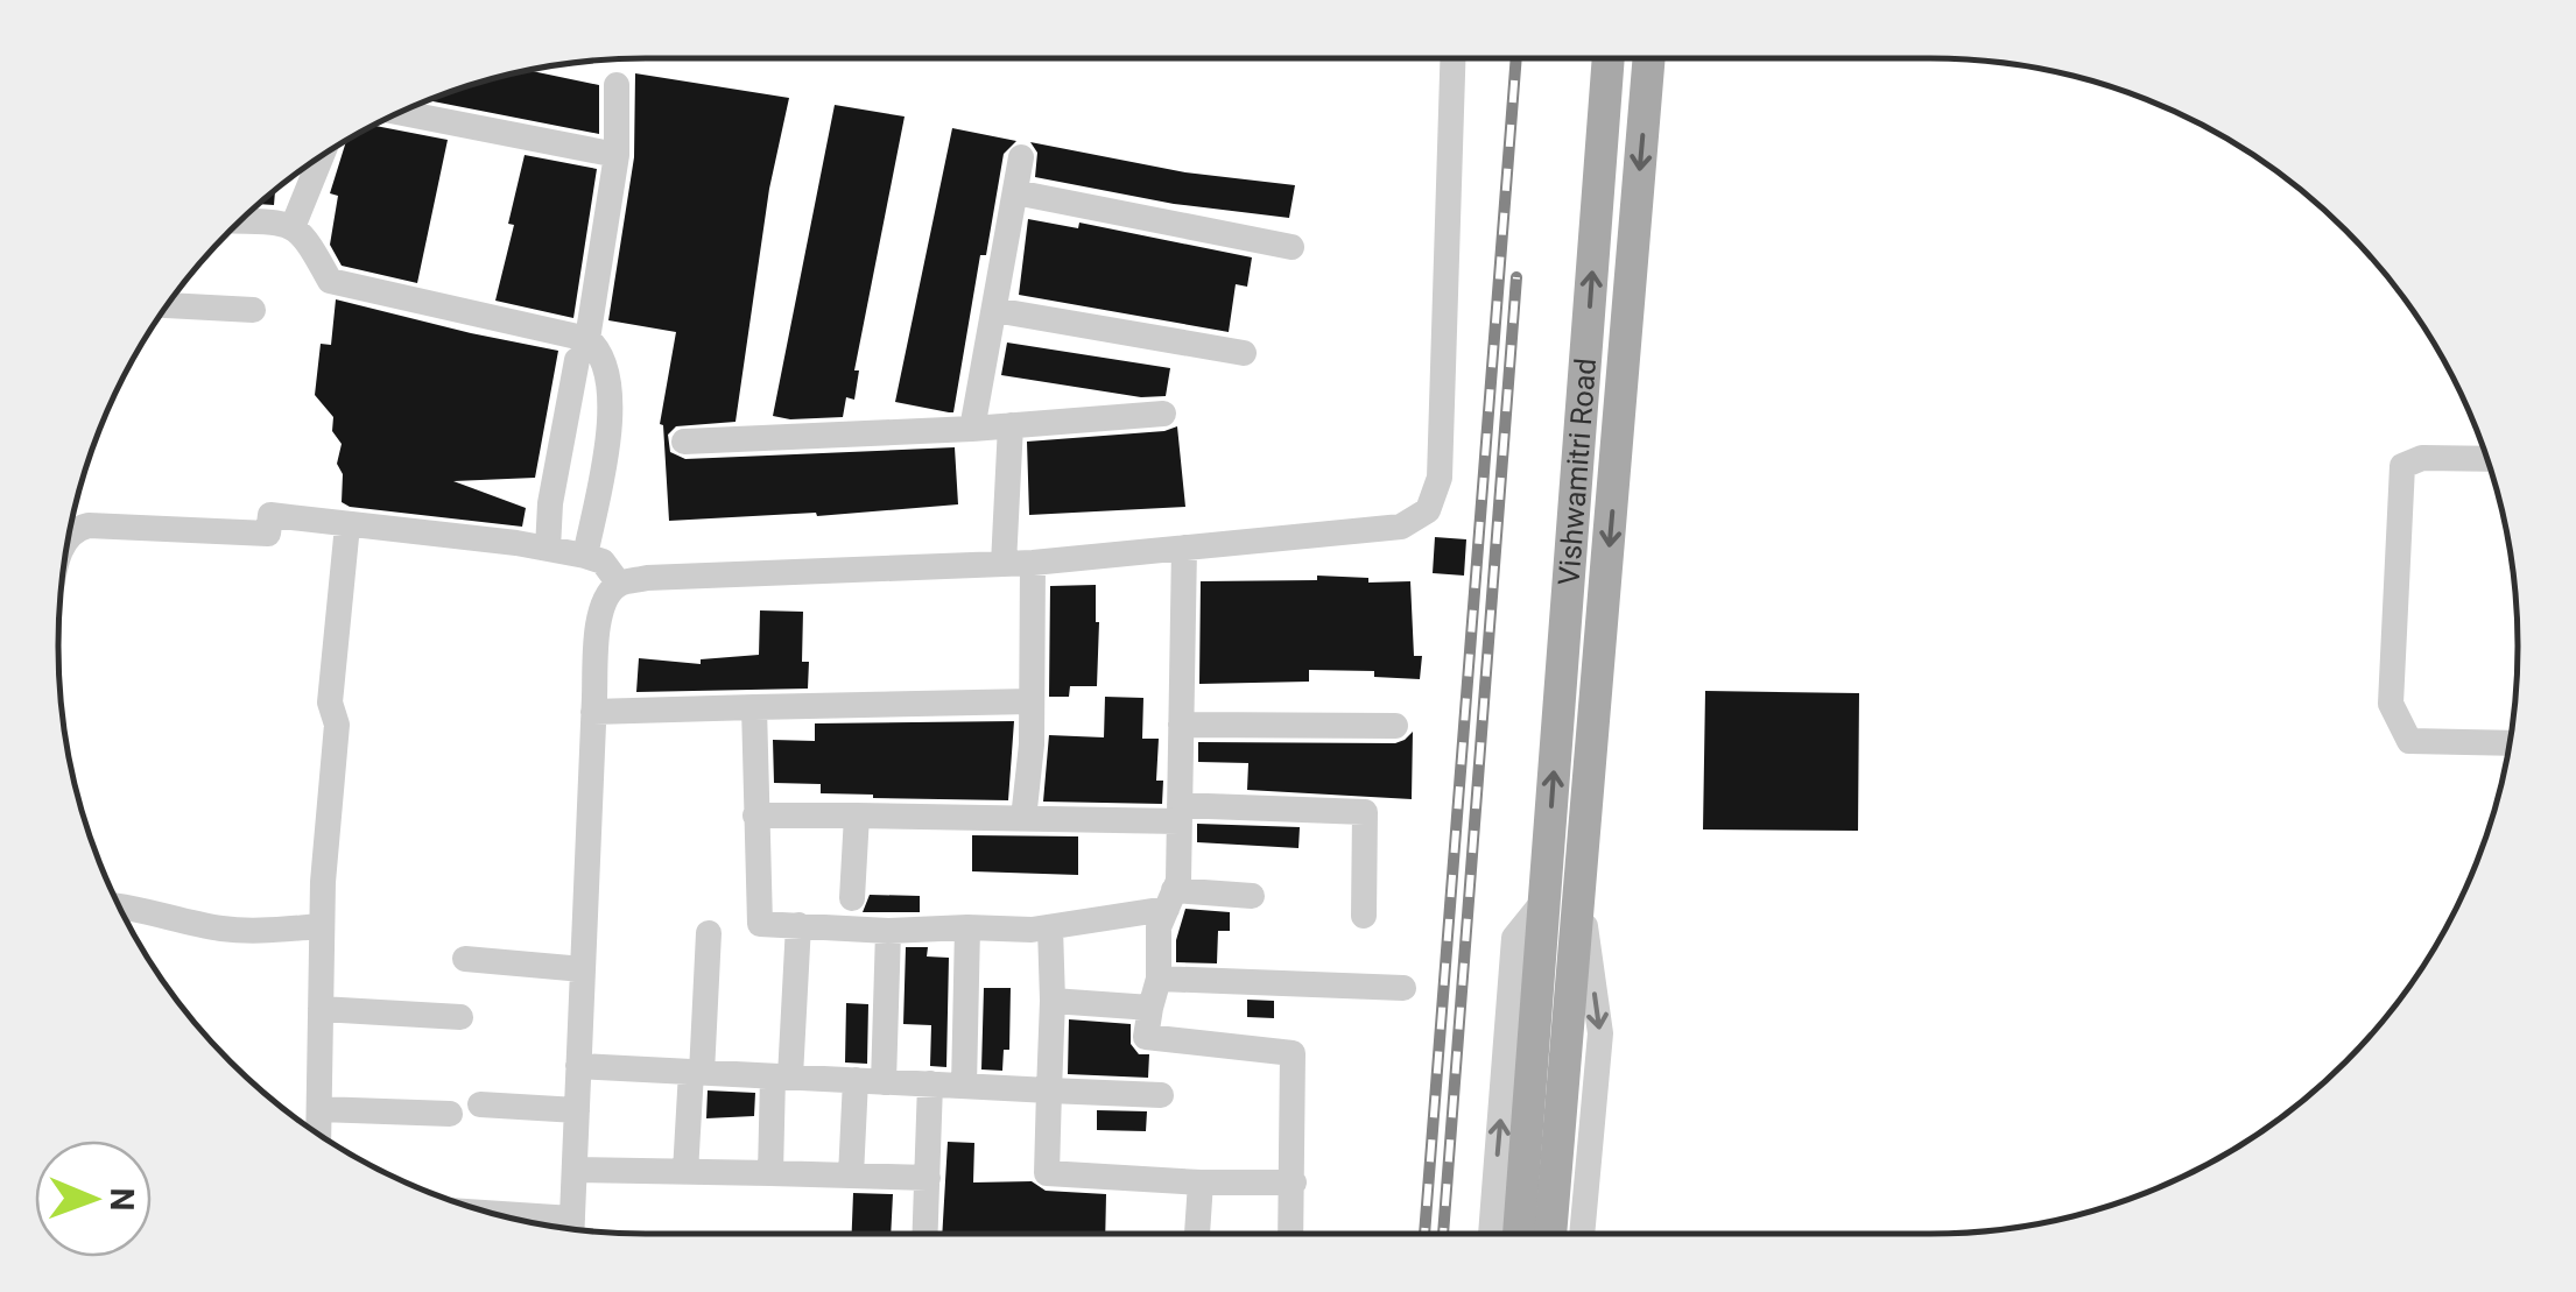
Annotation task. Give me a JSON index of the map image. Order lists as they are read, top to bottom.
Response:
{
  "streets": {
    "main road": ["Vishwamitri Road"]
  },
  "north": "right"
}
